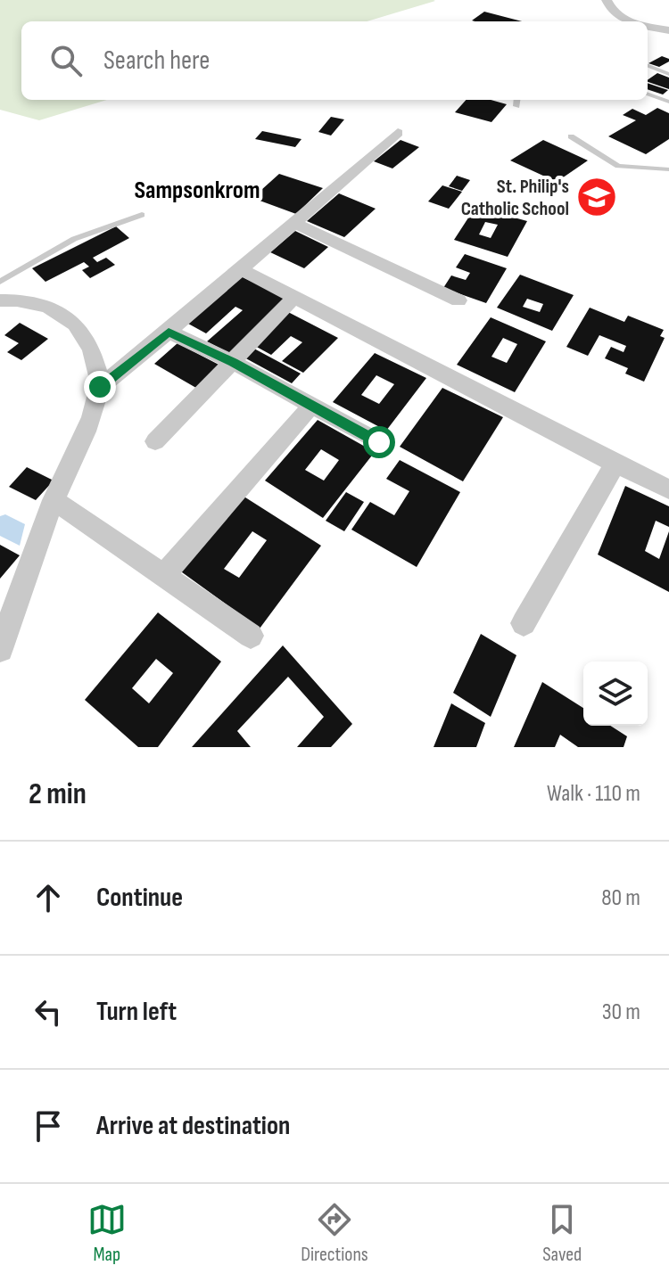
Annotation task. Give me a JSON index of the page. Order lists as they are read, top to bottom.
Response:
{
  "districts": ["Sampsonkrom"],
  "places": {
    "school or university": ["St. Philip's Catholic School"]
  },
  "page": {
    "search": "Search here",
    "heading": ["2 min", "Walk · 110 m"],
    "list": [
      ["Continue", "80 m"],
      ["Turn left", "30 m"],
      "Arrive at destination"
    ],
    "nav": ["Map", "Directions", "Saved"]
  }
}
